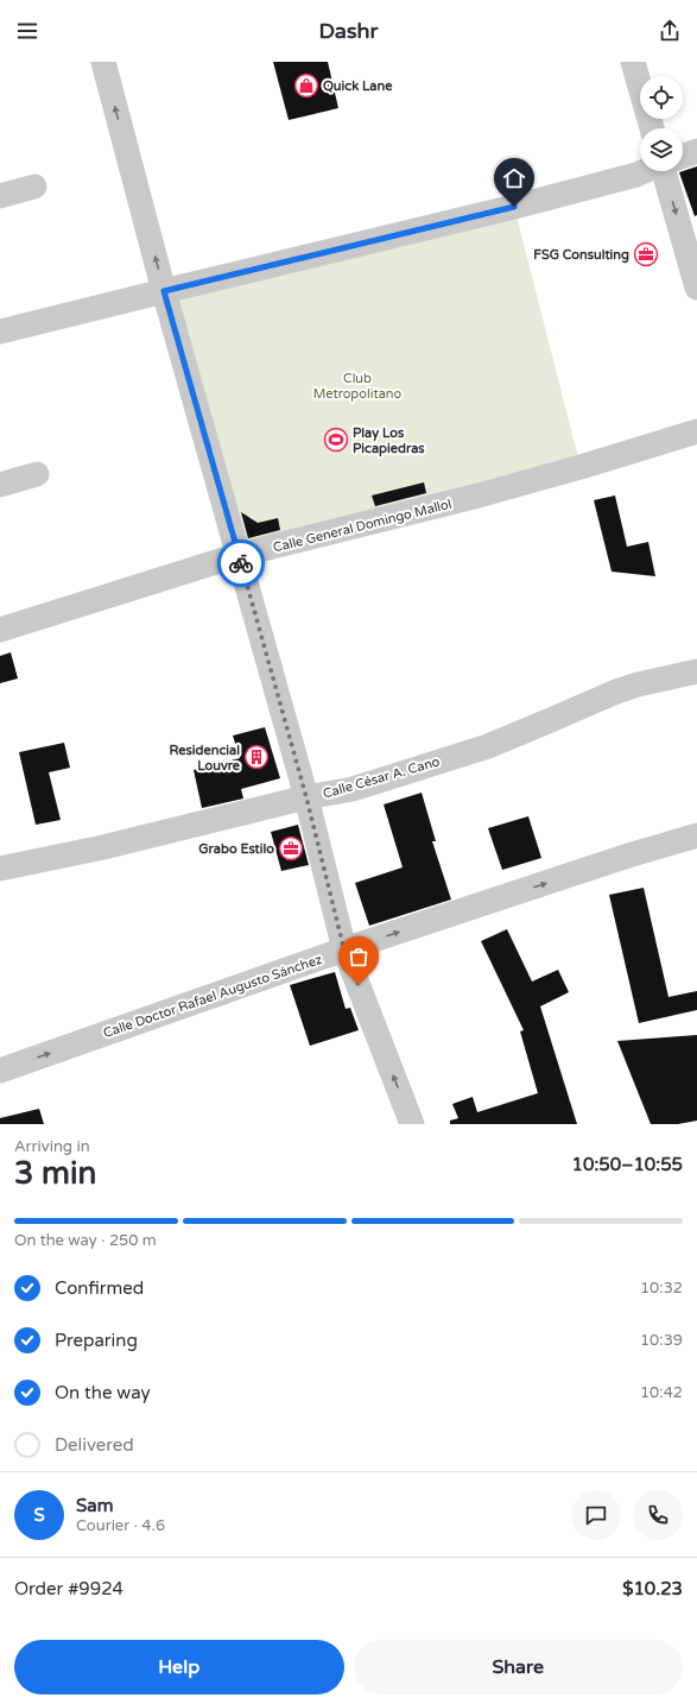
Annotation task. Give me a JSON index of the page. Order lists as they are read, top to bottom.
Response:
{
  "streets": {
    "street": ["Calle General Domingo Mallol", "Calle César A. Cano", "Calle Doctor Rafael Augusto Sánchez"]
  },
  "one_way": ["Calle Doctor Rafael Augusto Sánchez"],
  "parks": ["Club Metropolitano"],
  "places": {
    "shop": ["Quick Lane"],
    "office": ["FSG Consulting", "Grabo Estilo"],
    "sports": ["Play Los Picapiedras"],
    "building": ["Residencial Louvre"]
  },
  "page": {
    "header": "Dashr",
    "heading": ["3 min", "Arriving in", "10:50–10:55"],
    "panel": [
      "Sam",
      "Courier · 4.6",
      "Order #9924",
      "$10.23"
    ],
    "bar": "On the way · 250 m",
    "list": [
      ["Confirmed", "10:32"],
      ["Preparing", "10:39"],
      ["On the way", "10:42"],
      "Delivered"
    ],
    "round": "S",
    "buttons": ["Help", "Share"]
  }
}
